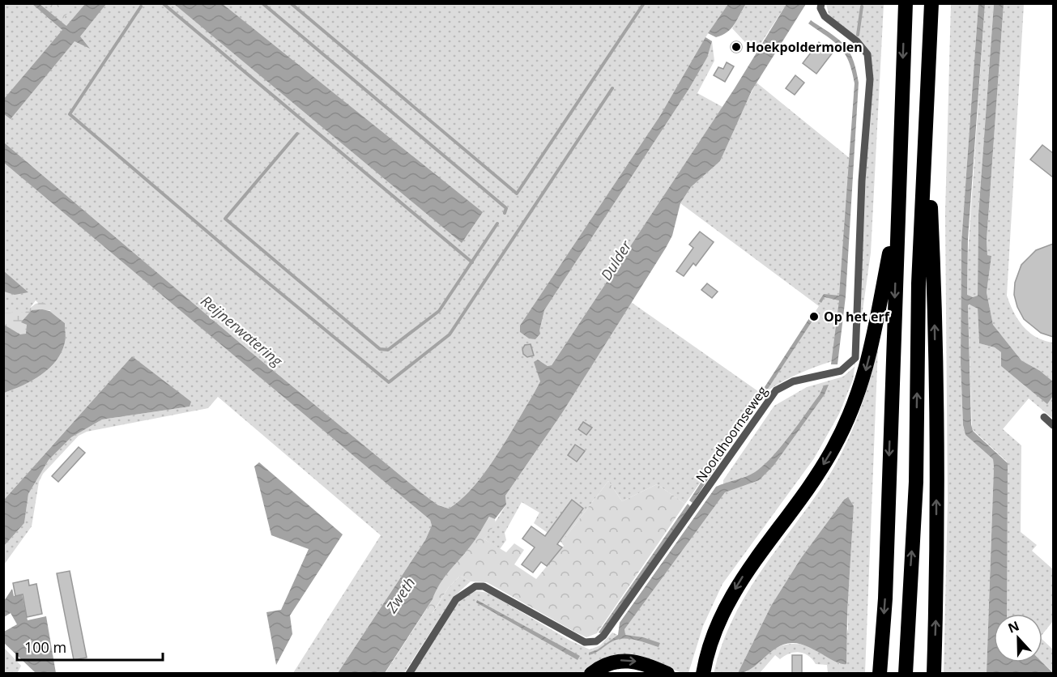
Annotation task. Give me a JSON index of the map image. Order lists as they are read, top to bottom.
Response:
{
  "streets": {
    "street": ["Noordhoornseweg"]
  },
  "water": ["Dulder", "Reijnerwatering", "Zweth"],
  "places": ["Hoekpoldermolen", "Op het erf"],
  "scale_bar": "100 m",
  "north": "top"
}
